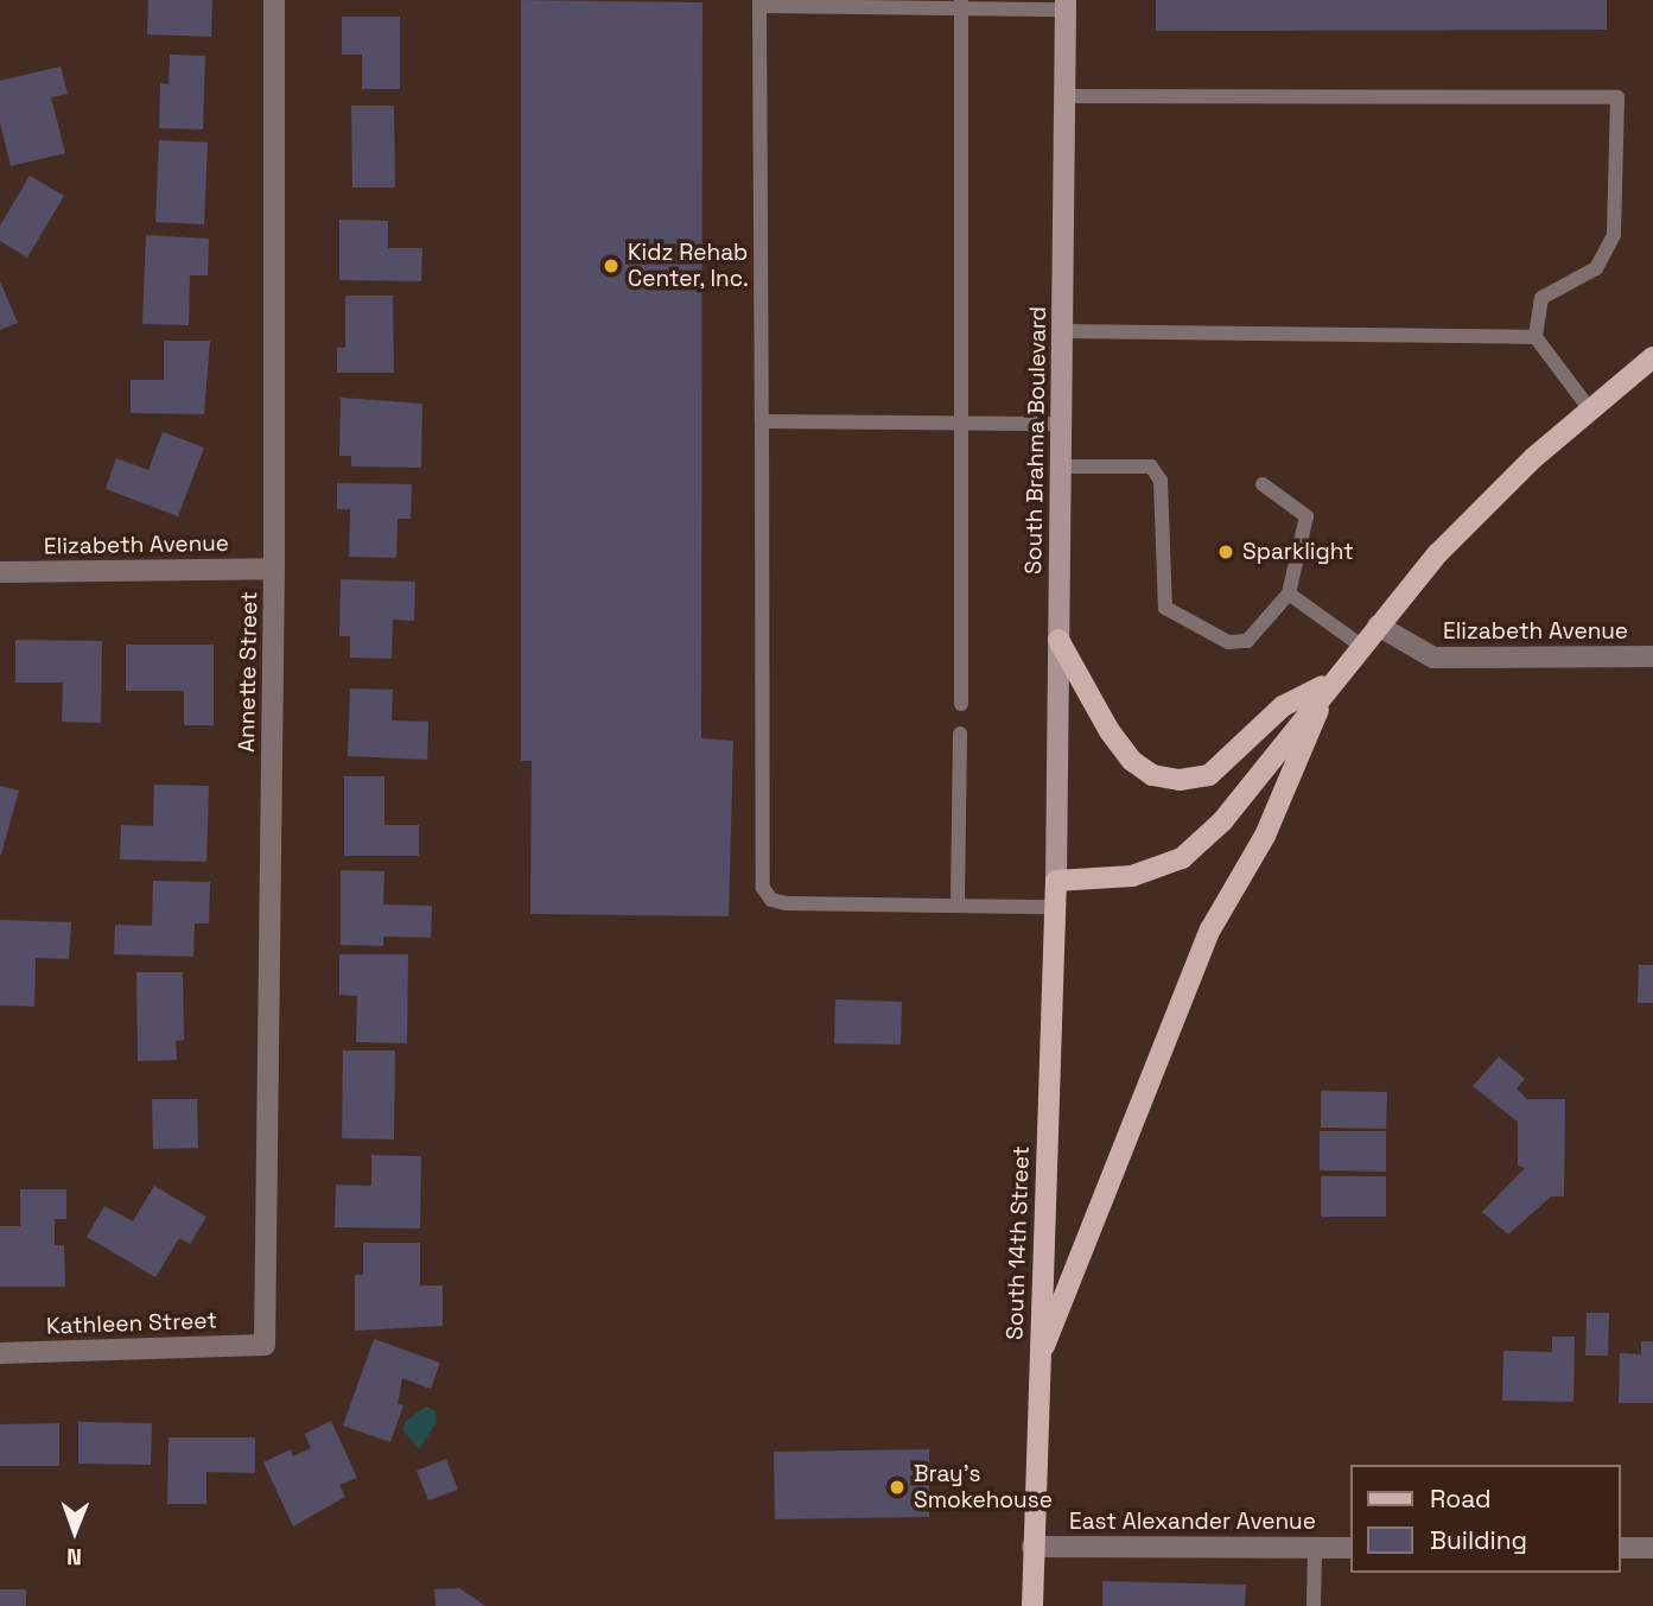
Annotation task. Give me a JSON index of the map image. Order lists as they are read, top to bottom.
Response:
{
  "streets": {
    "main road": ["South Brahma Boulevard", "South 14th Street"],
    "street": [
      "Elizabeth Avenue",
      "Annette Street",
      "Kathleen Street",
      "East Alexander Avenue"
    ]
  },
  "crossings": [
    ["South Brahma Boulevard", "South 14th Street"],
    ["Elizabeth Avenue", "Annette Street"],
    ["Annette Street", "Kathleen Street"],
    ["South 14th Street", "East Alexander Avenue"]
  ],
  "places": ["Kidz Rehab Center, Inc.", "Sparklight", "Bray's Smokehouse"],
  "legend": ["Road", "Building"],
  "north": "bottom"
}
